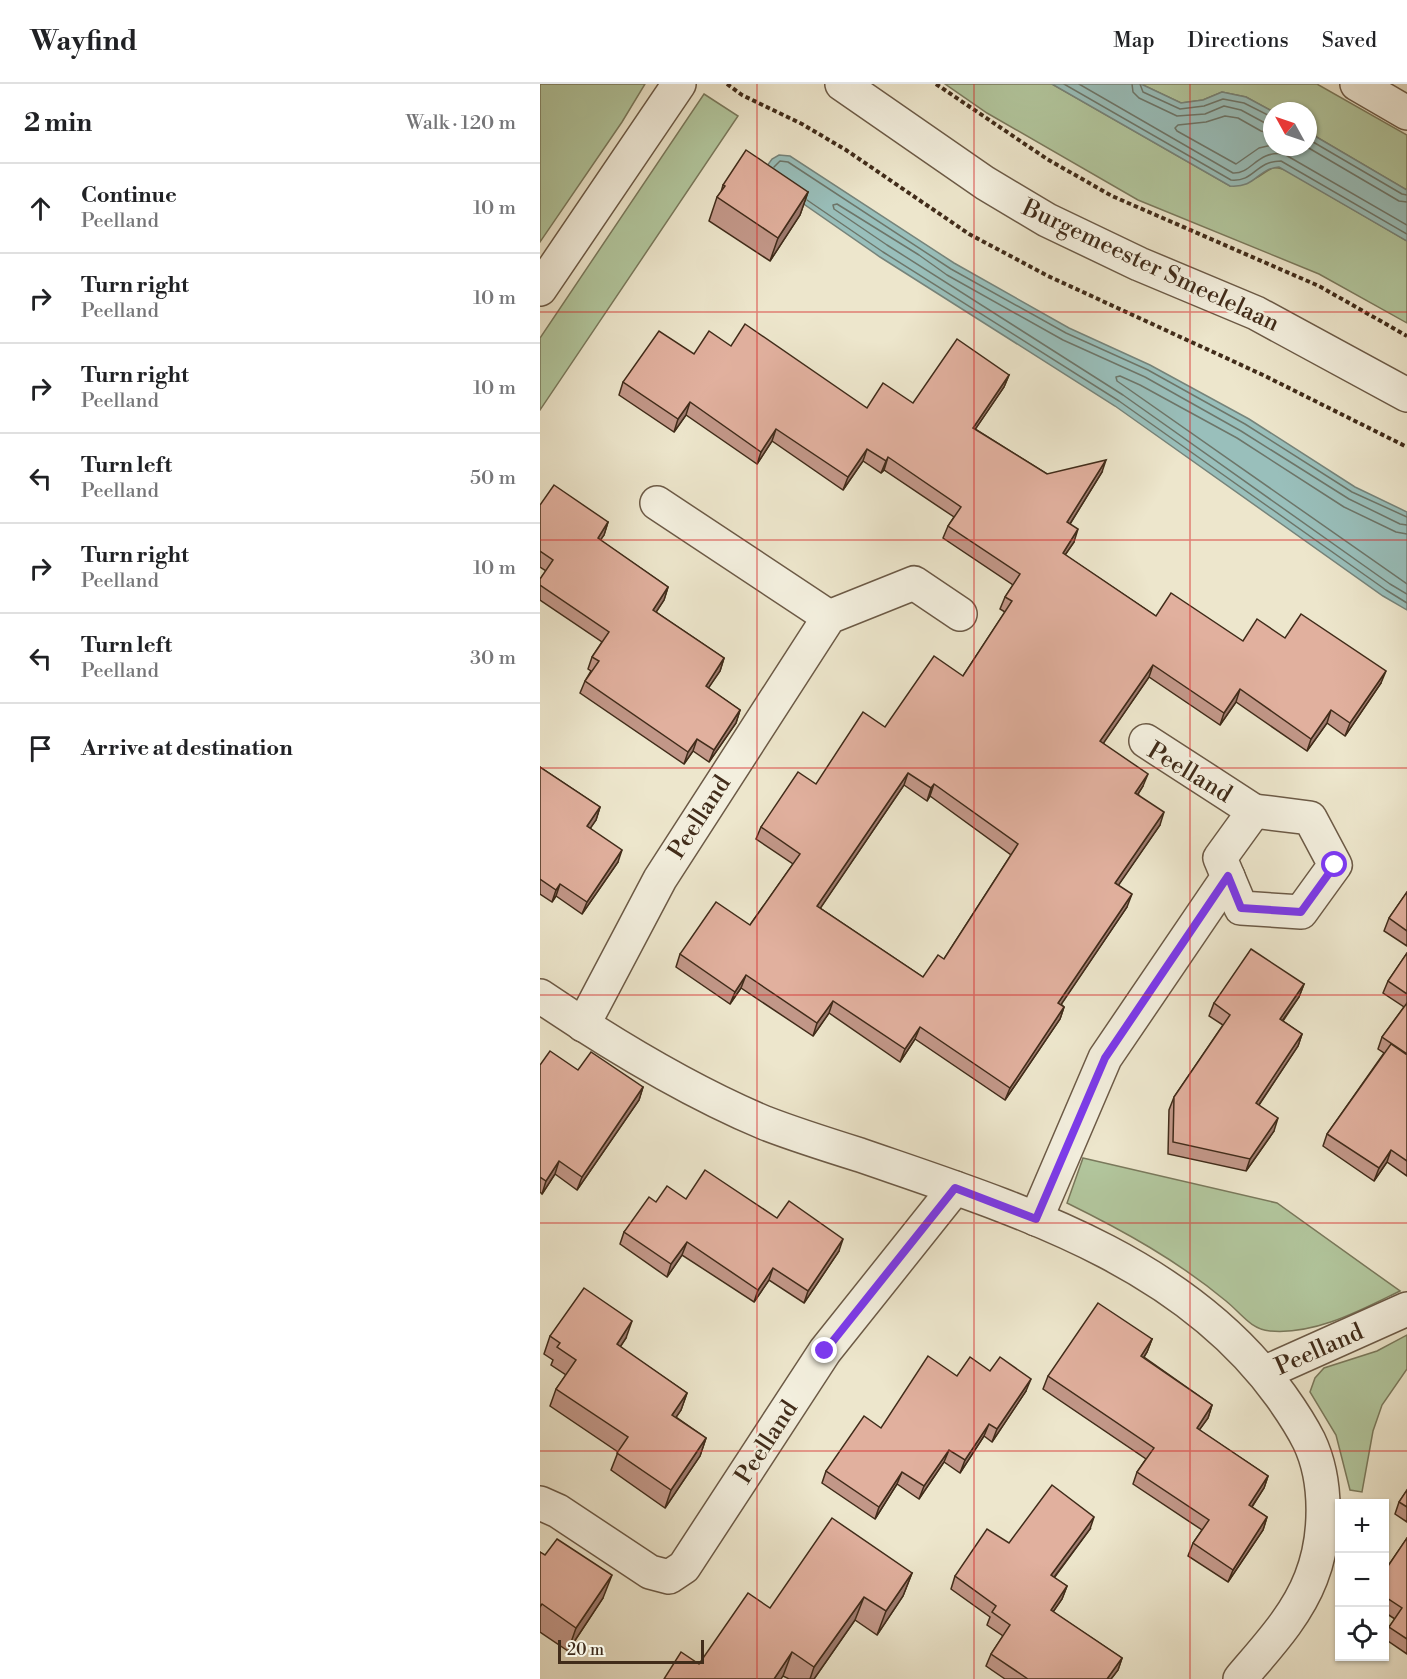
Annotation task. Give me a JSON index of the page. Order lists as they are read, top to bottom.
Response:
{
  "streets": {
    "street": ["Burgemeester Smeelelaan", "Peelland"]
  },
  "scale_bar": "20 m",
  "north": "top left",
  "page": {
    "header": "Wayfind",
    "nav": ["Map", "Directions", "Saved"],
    "heading": ["2 min", "Walk · 120 m"],
    "list": [
      ["Continue", "Peelland", "10 m"],
      ["Turn right", "Peelland", "10 m"],
      ["Turn right", "Peelland", "10 m"],
      ["Turn left", "Peelland", "50 m"],
      ["Turn right", "Peelland", "10 m"],
      ["Turn left", "Peelland", "30 m"],
      "Arrive at destination"
    ],
    "map_buttons": ["+", "−"],
    "scale": "20 m"
  }
}
